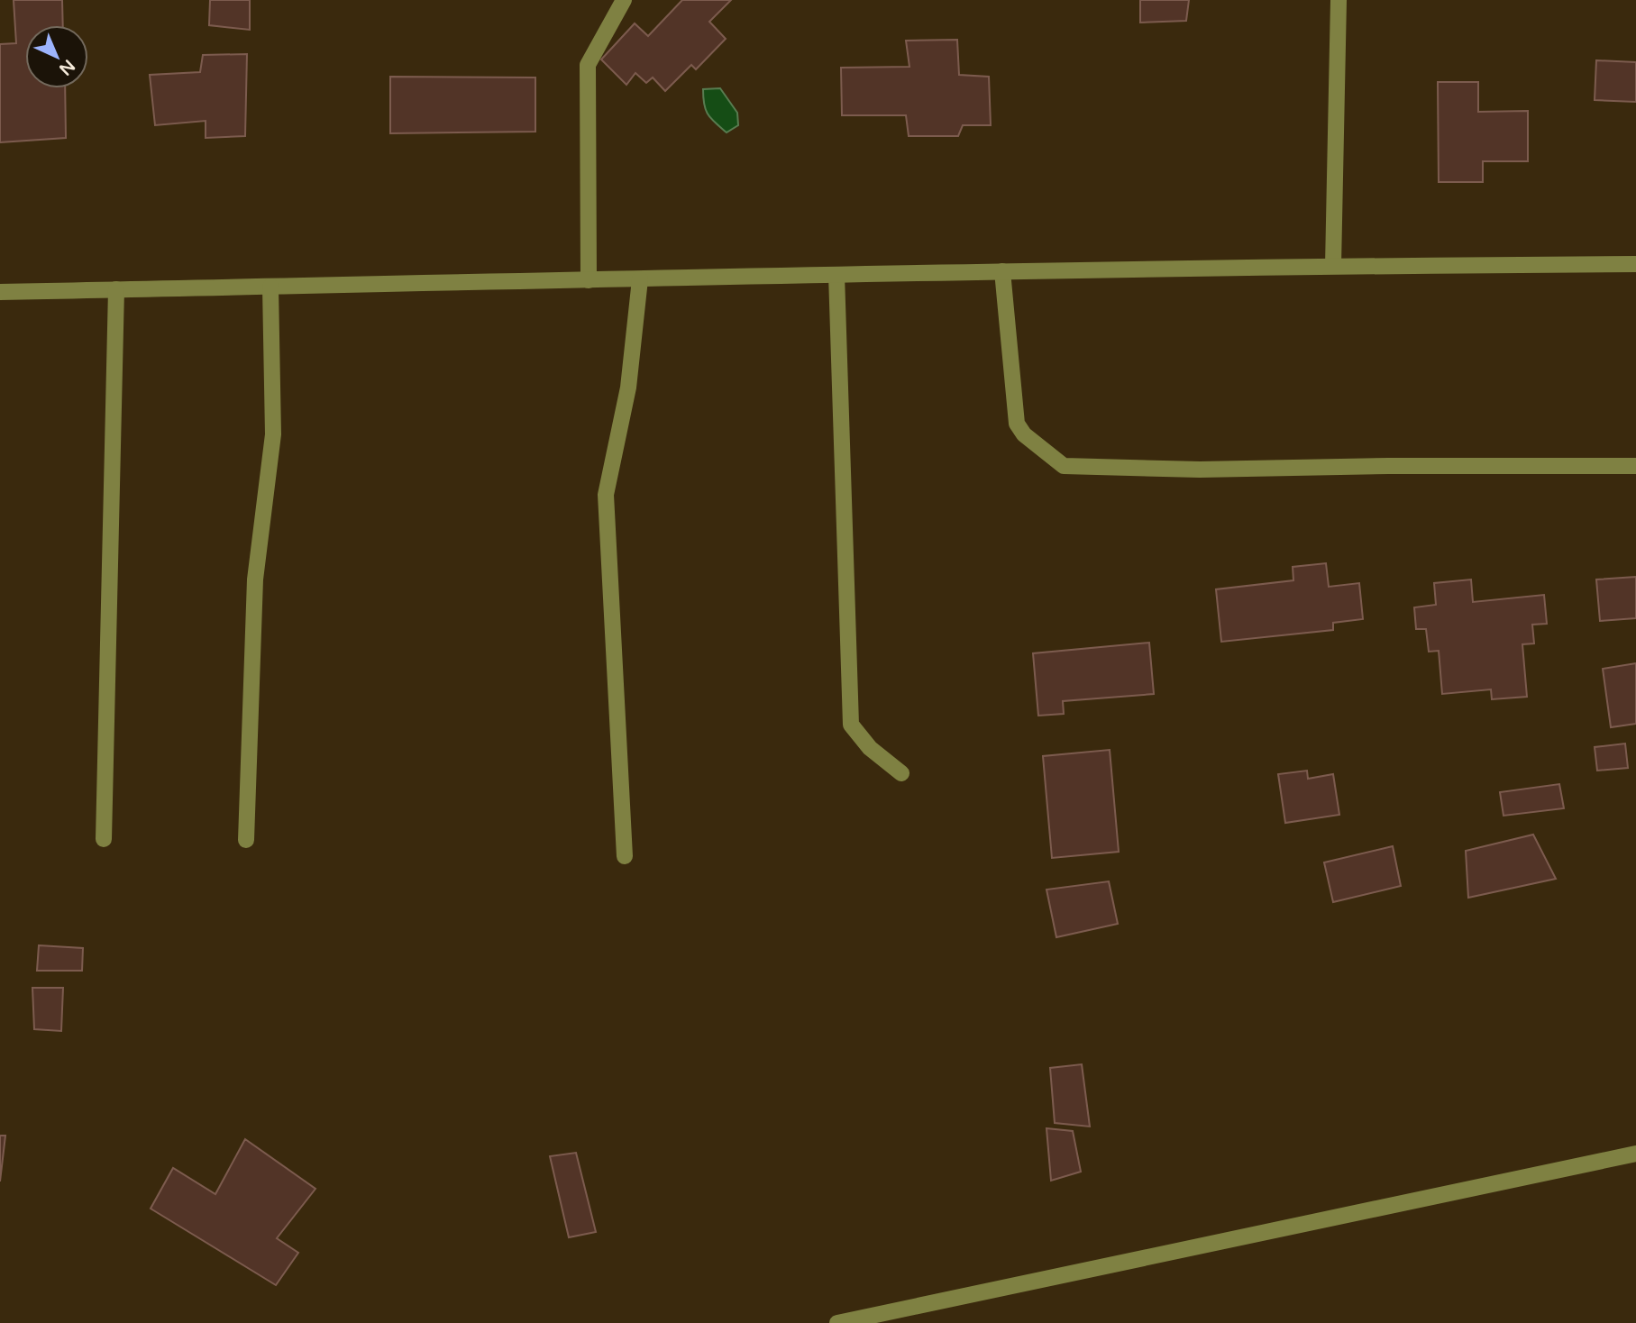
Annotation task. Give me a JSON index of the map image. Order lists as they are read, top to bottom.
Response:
{
  "north": "bottom right"
}
